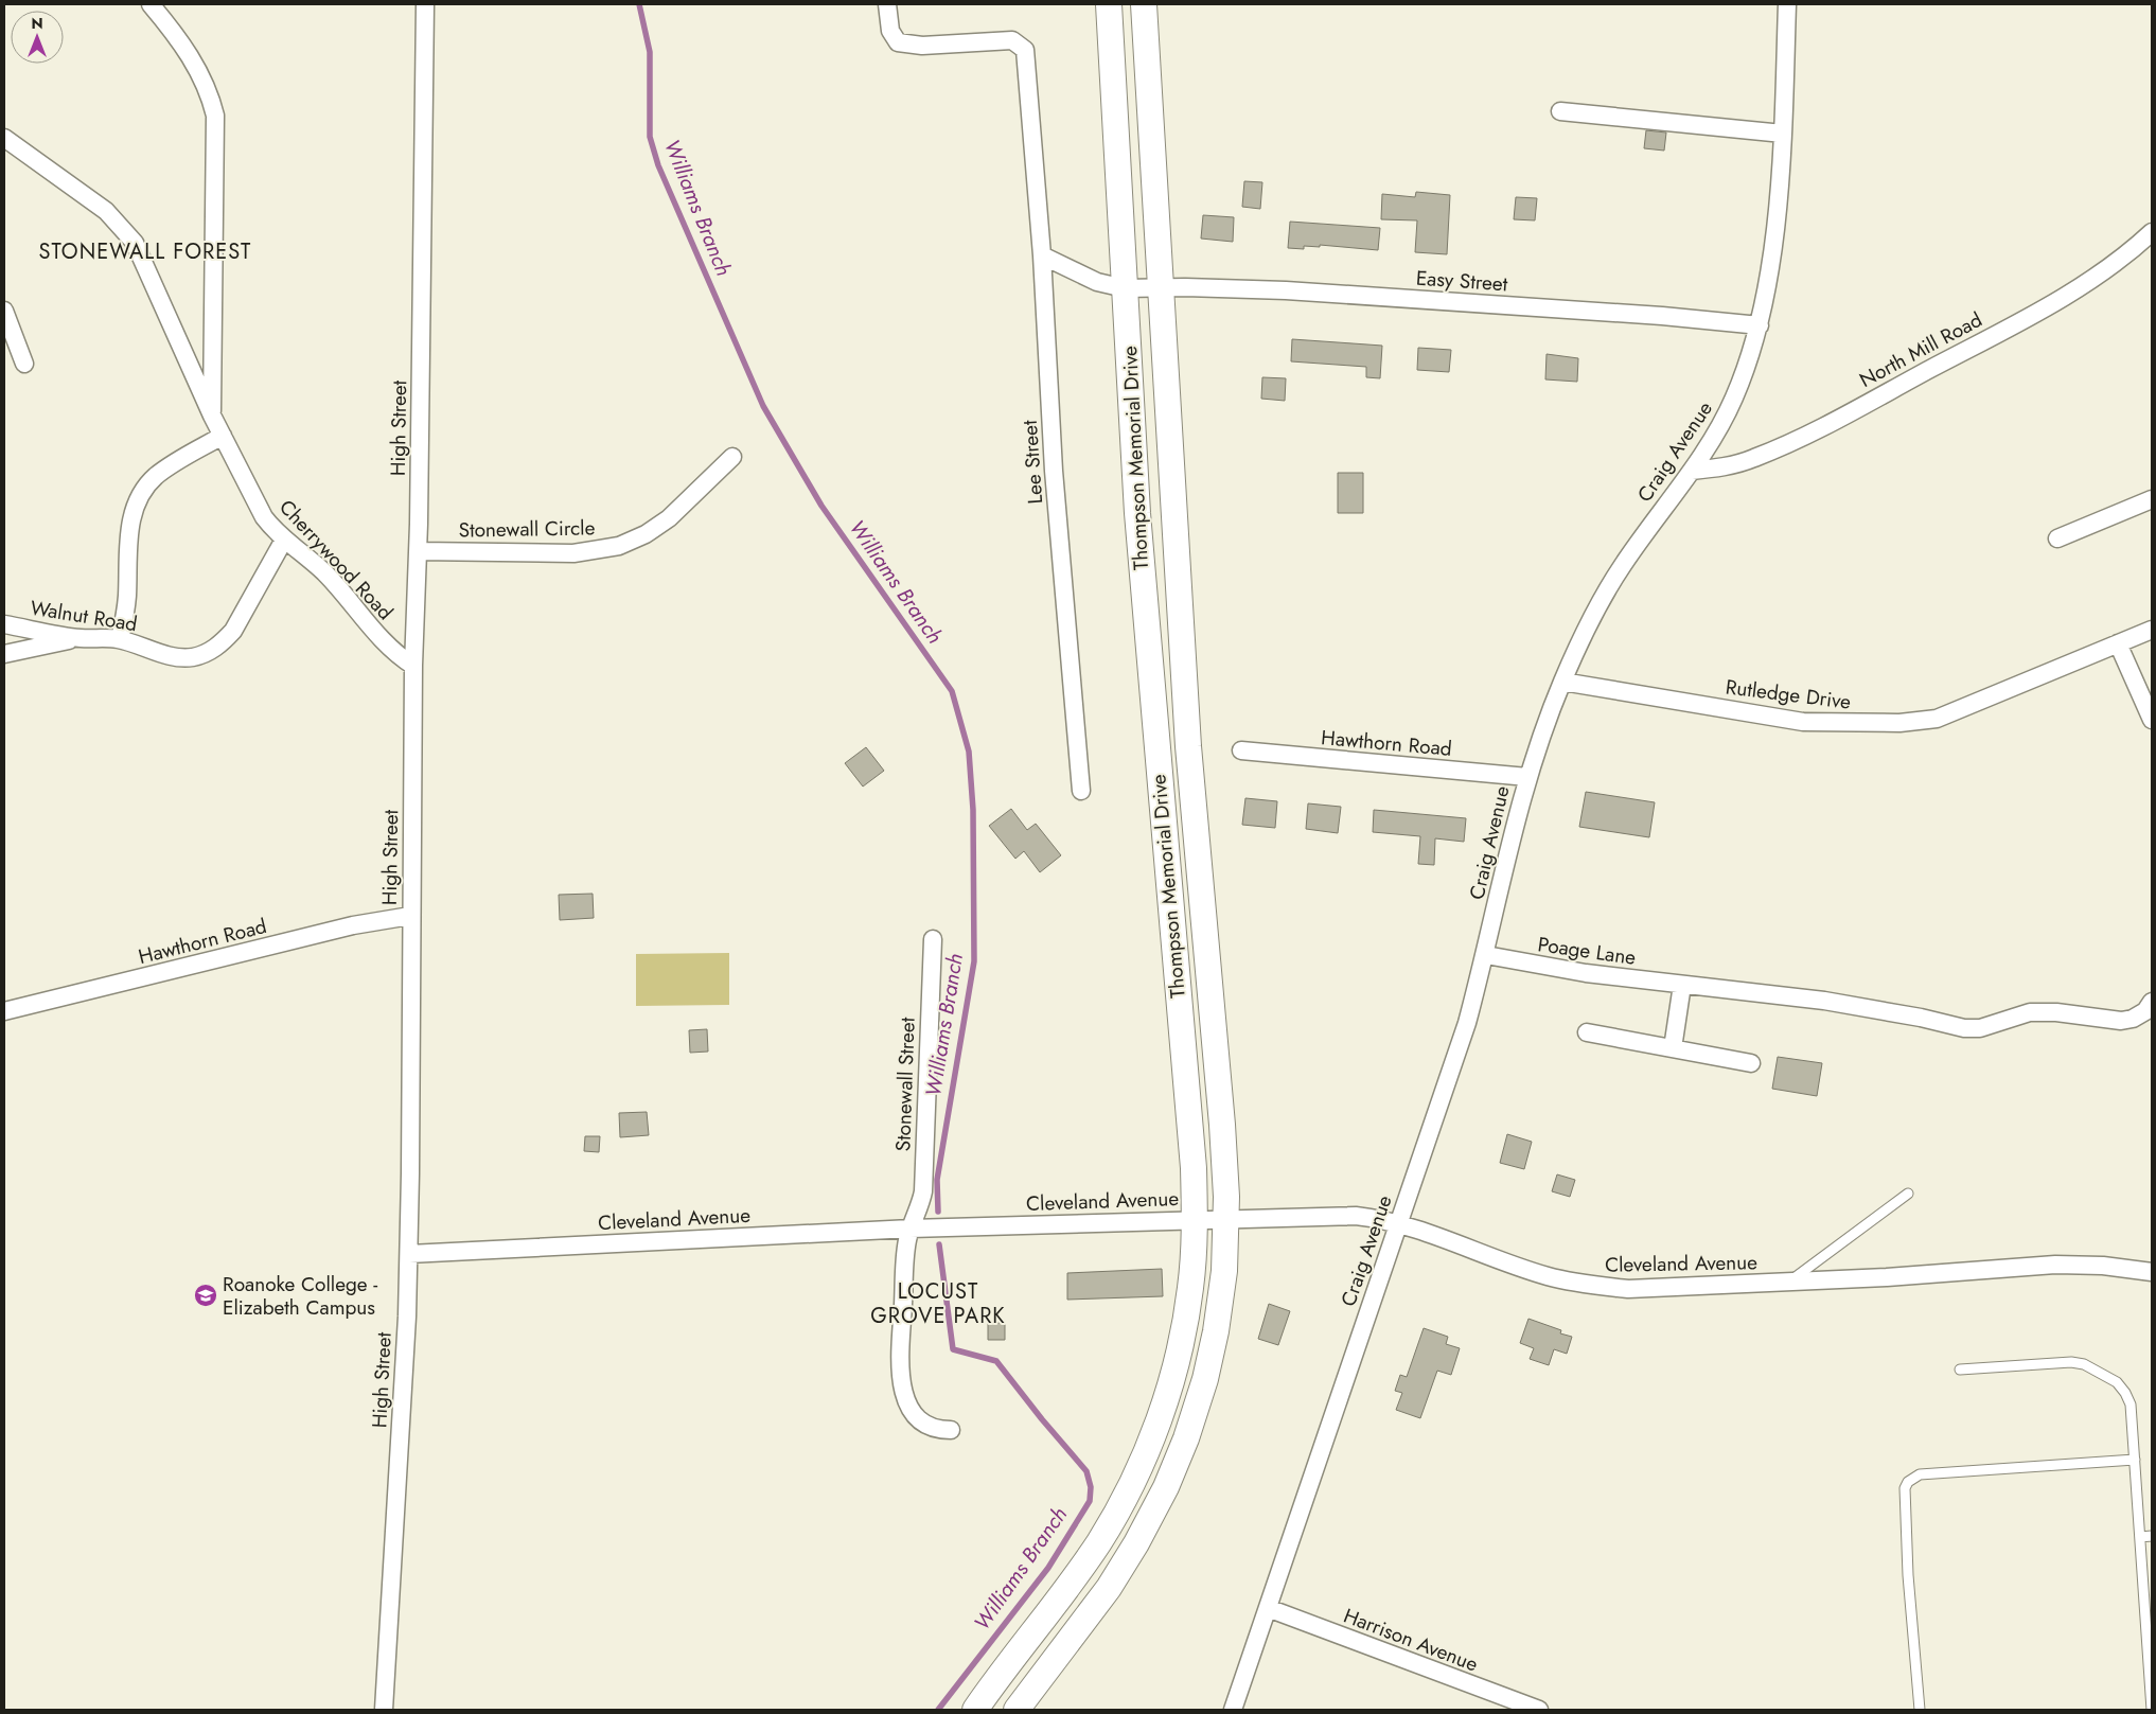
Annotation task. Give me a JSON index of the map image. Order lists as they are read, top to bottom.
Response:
{
  "streets": {
    "main road": ["Thompson Memorial Drive"],
    "street": [
      "Easy Street",
      "North Mill Road",
      "High Street",
      "Craig Avenue",
      "Lee Street",
      "Stonewall Circle",
      "Cherrywood Road",
      "Walnut Road",
      "Rutledge Drive",
      "Hawthorn Road",
      "Poage Lane",
      "Stonewall Street",
      "Cleveland Avenue",
      "Harrison Avenue"
    ]
  },
  "crossings": [
    ["Easy Street", "Craig Avenue"],
    ["Easy Street", "Thompson Memorial Drive"],
    ["North Mill Road", "Craig Avenue"],
    ["High Street", "Stonewall Circle"],
    ["High Street", "Cherrywood Road"],
    ["High Street", "Hawthorn Road"],
    ["High Street", "Cleveland Avenue"],
    ["Craig Avenue", "Rutledge Drive"],
    ["Craig Avenue", "Hawthorn Road"],
    ["Craig Avenue", "Poage Lane"],
    ["Craig Avenue", "Cleveland Avenue"],
    ["Craig Avenue", "Harrison Avenue"],
    ["Thompson Memorial Drive", "Cleveland Avenue"],
    ["Cherrywood Road", "Walnut Road"],
    ["Stonewall Street", "Cleveland Avenue"]
  ],
  "districts": ["STONEWALL FOREST", "LOCUST GROVE PARK"],
  "water": ["Williams Branch"],
  "places": {
    "school or university": ["Roanoke College - Elizabeth Campus"]
  },
  "north": "top"
}
